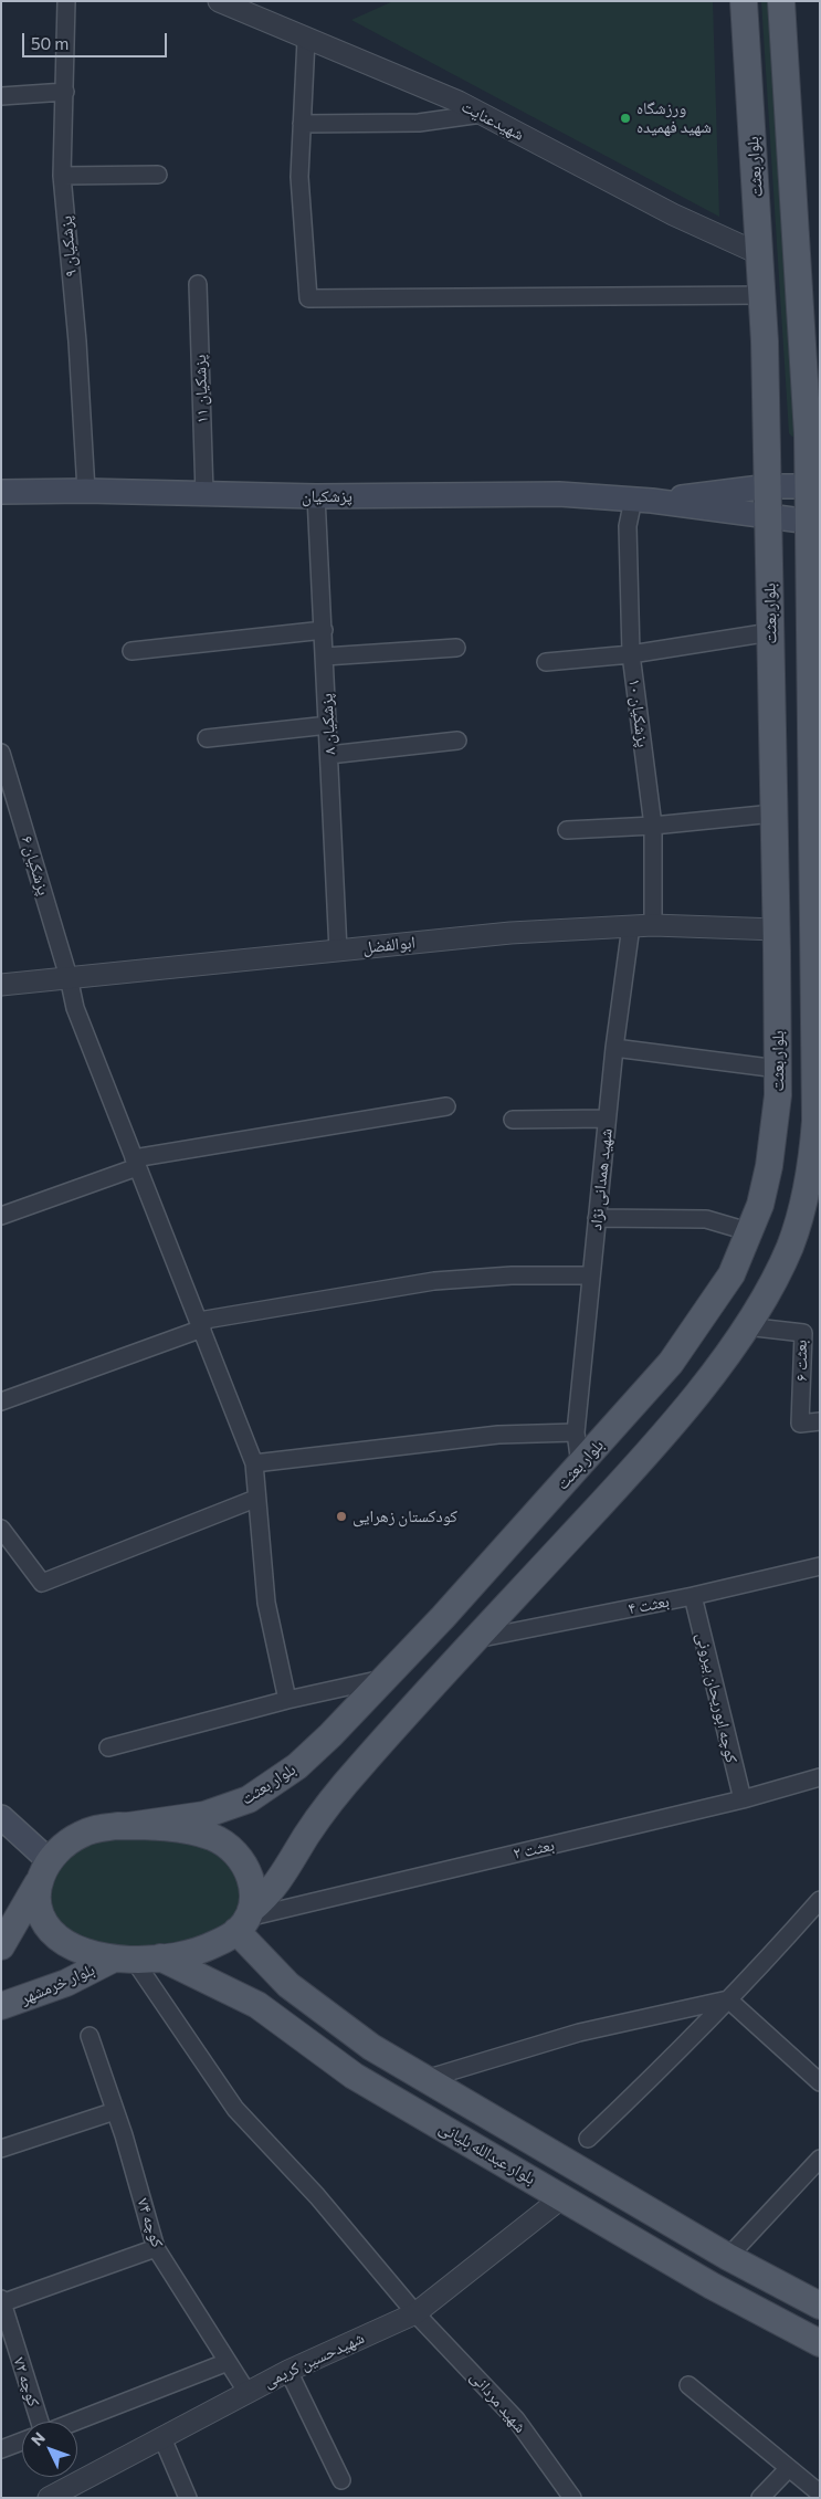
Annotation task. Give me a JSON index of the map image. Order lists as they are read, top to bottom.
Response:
{
  "streets": {
    "main road": [
      "بلوار بعثت",
      "پزشکیان",
      "بلوار خرمشهر",
      "بلوار عبدالله بلیانی"
    ],
    "street": [
      "شهیدعنایت",
      "پزشکیان ۹",
      "پزشکیان ۱۱",
      "پزشکیان ۱۰",
      "پزشکیان ۸",
      "پزشکیان ۶",
      "ابوالفضل",
      "شهید همدانی نژاد",
      "بعثت ۶",
      "بعثت ۴",
      "کوچه ابوریحان بیرونی",
      "بعثت ۲",
      "کوچه ۷۴",
      "شهیدحسین کریمی",
      "کوچه ۷۲",
      "شهید مردانی"
    ]
  },
  "crossings": [
    ["شهیدعنایت", "بلوار بعثت"],
    ["بلوار بعثت", "پزشکیان"],
    ["بلوار بعثت", "ابوالفضل"],
    ["بلوار بعثت", "شهید همدانی نژاد"],
    ["بلوار بعثت", "بعثت ۲"],
    ["بلوار بعثت", "بلوار خرمشهر"],
    ["بلوار بعثت", "بلوار عبدالله بلیانی"],
    ["بلوار بعثت", "شهید مردانی"],
    ["پزشکیان ۹", "پزشکیان"],
    ["پزشکیان ۱۱", "پزشکیان"],
    ["پزشکیان", "پزشکیان ۱۰"],
    ["پزشکیان", "پزشکیان ۸"],
    ["پزشکیان ۱۰", "ابوالفضل"],
    ["پزشکیان ۸", "ابوالفضل"],
    ["پزشکیان ۶", "ابوالفضل"],
    ["ابوالفضل", "شهید همدانی نژاد"],
    ["بعثت ۴", "کوچه ابوریحان بیرونی"],
    ["کوچه ابوریحان بیرونی", "بعثت ۲"],
    ["بعثت ۲", "بلوار خرمشهر"],
    ["بعثت ۲", "بلوار عبدالله بلیانی"],
    ["بعثت ۲", "شهید مردانی"],
    ["بلوار خرمشهر", "بلوار عبدالله بلیانی"],
    ["بلوار خرمشهر", "شهید مردانی"],
    ["بلوار عبدالله بلیانی", "شهیدحسین کریمی"],
    ["بلوار عبدالله بلیانی", "شهید مردانی"],
    ["کوچه ۷۴", "شهیدحسین کریمی"],
    ["شهیدحسین کریمی", "شهید مردانی"]
  ],
  "places": ["ورزشگاه شهید فهمیده", "کودکستان زهرایی"],
  "scale_bar": "50 m",
  "north": "top left"
}
